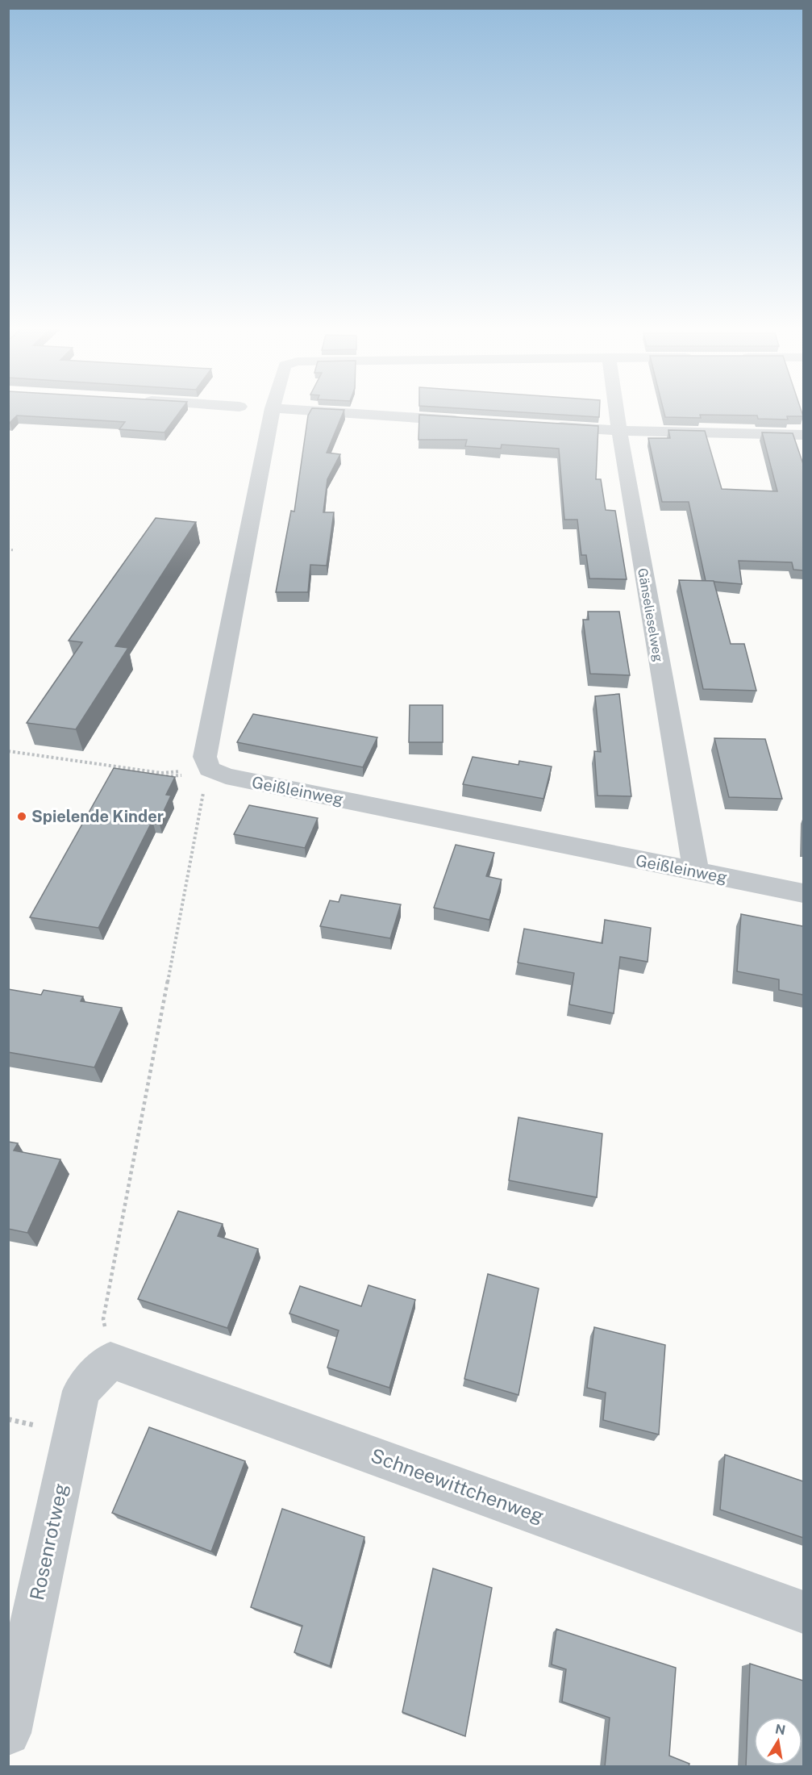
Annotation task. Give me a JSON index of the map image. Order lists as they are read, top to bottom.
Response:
{
  "streets": {
    "street": [
      "Gänselieselweg",
      "Geißleinweg",
      "Schneewittchenweg",
      "Rosenrotweg"
    ]
  },
  "crossings": [
    ["Gänselieselweg", "Geißleinweg"],
    ["Schneewittchenweg", "Rosenrotweg"]
  ],
  "places": ["Spielende Kinder"],
  "north": "top"
}
